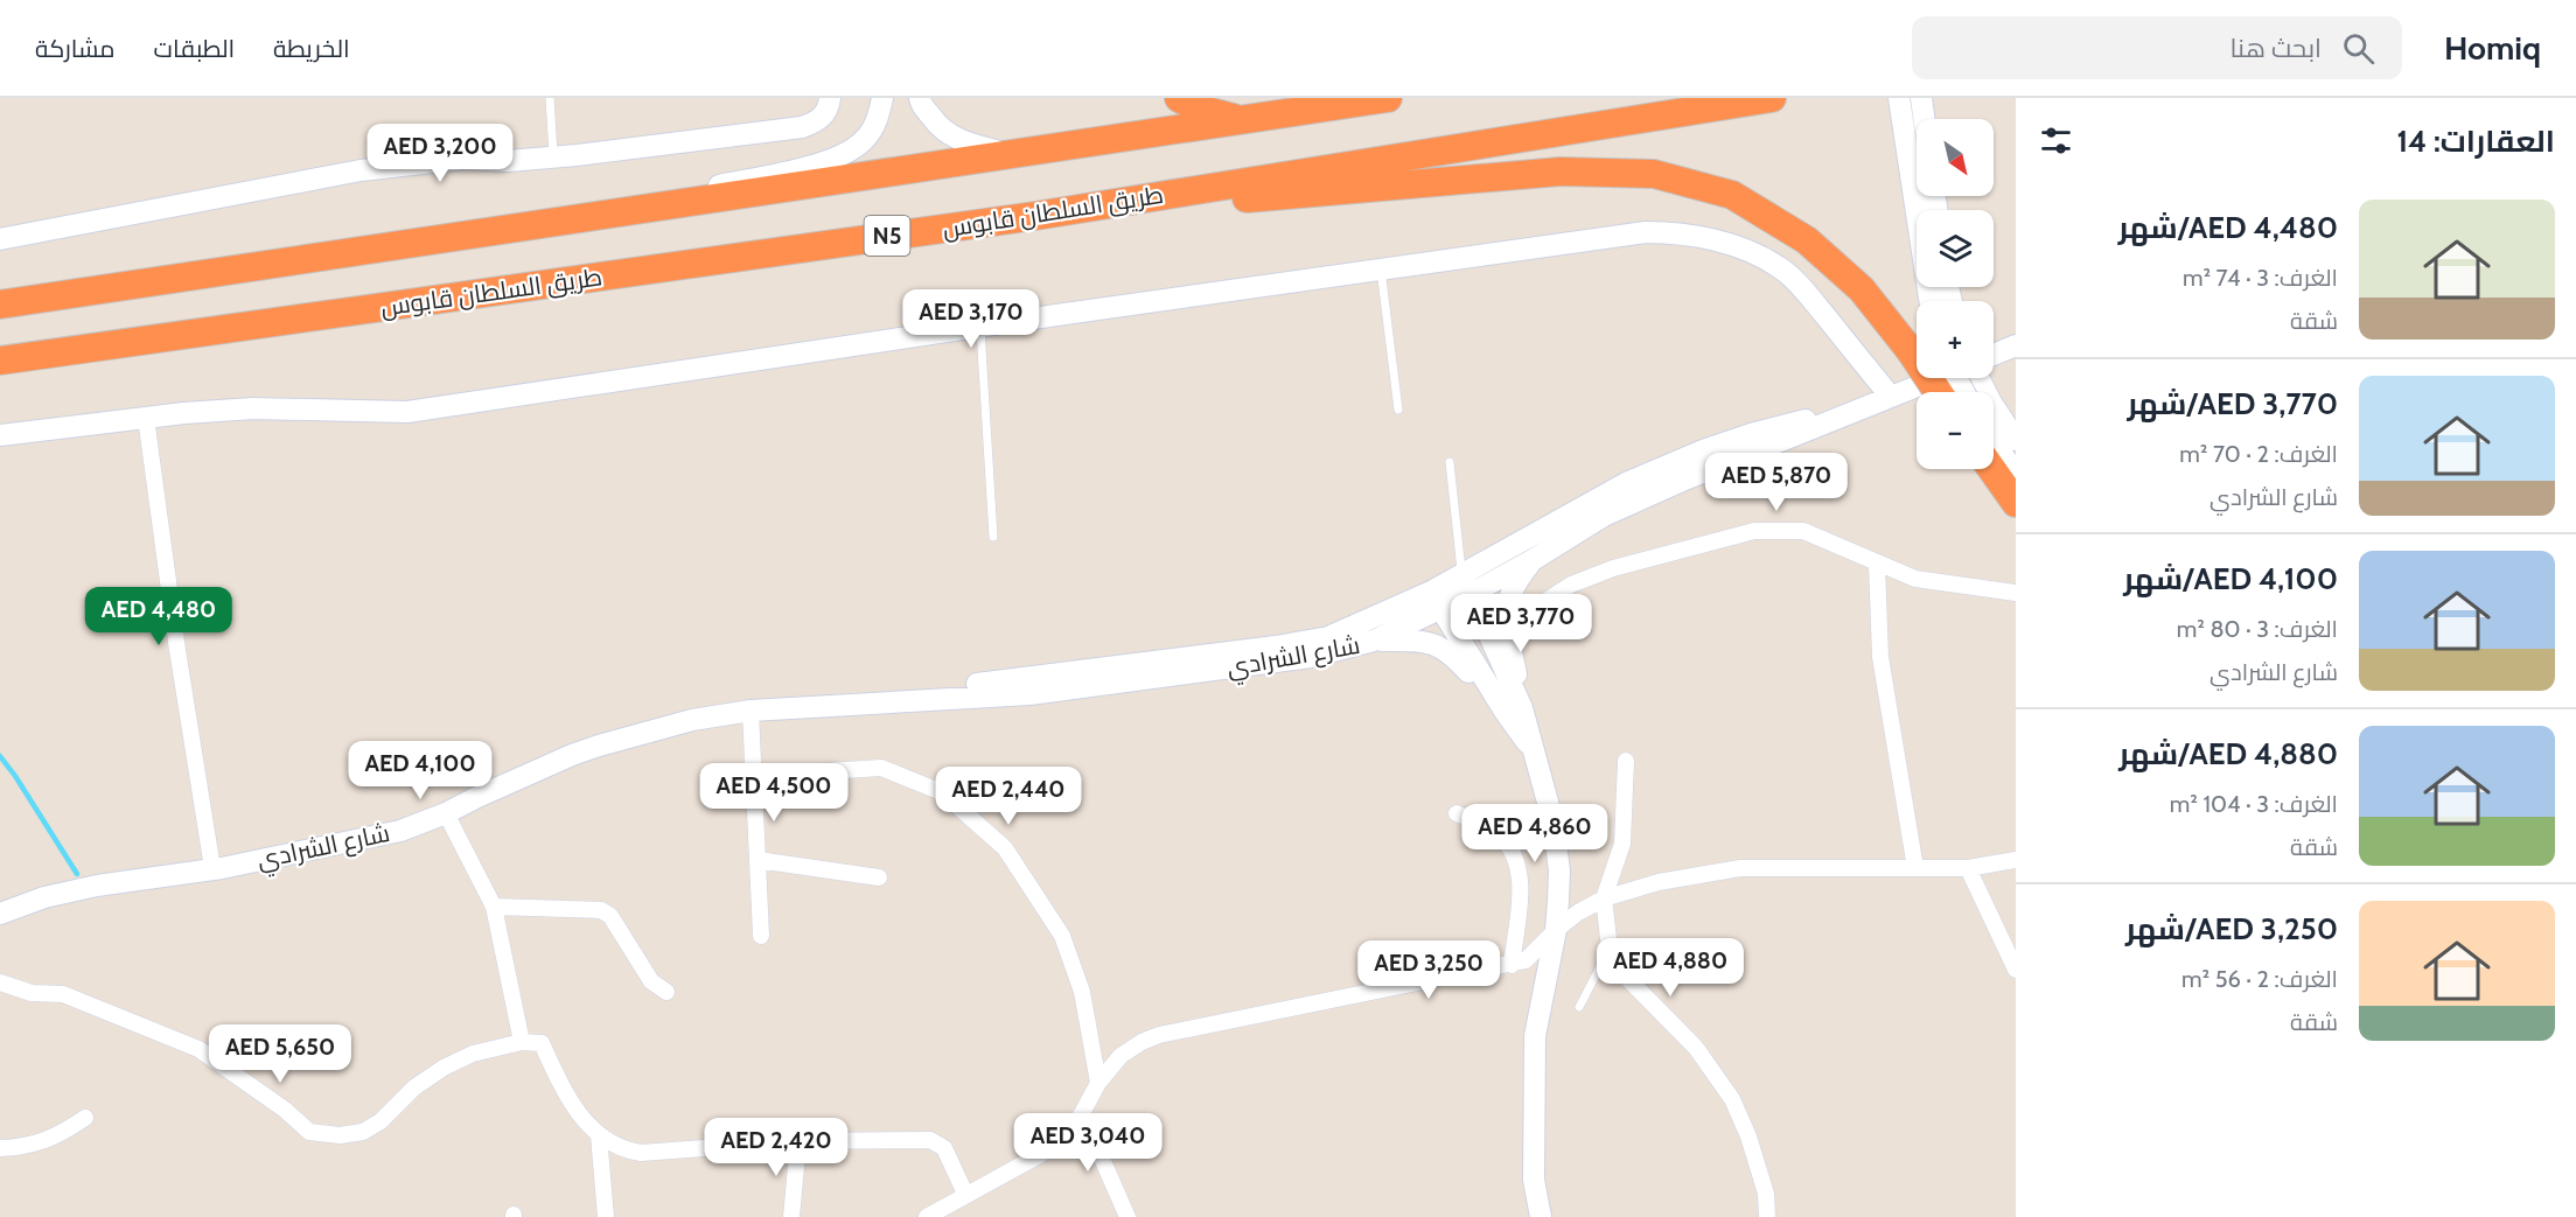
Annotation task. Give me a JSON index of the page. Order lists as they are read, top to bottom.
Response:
{
  "streets": {
    "highway": ["طريق السلطان قابوس", "N5"],
    "street": ["شارع الشرادي"]
  },
  "north": "bottom right",
  "page": {
    "header": "Homiq",
    "search": "ابحث هنا",
    "nav": ["الخريطة", "الطبقات", "مشاركة"],
    "heading": "العقارات: 14",
    "map_buttons": ["+", "−"],
    "price": [
      "AED 3,200",
      "AED 3,170",
      "AED 5,870",
      "AED 4,480",
      "AED 3,770",
      "AED 4,100",
      "AED 4,500",
      "AED 2,440",
      "AED 4,860",
      "AED 4,880",
      "AED 3,250",
      "AED 5,650",
      "AED 3,040",
      "AED 2,420"
    ],
    "list": [
      {
        "name": "AED 4,480/شهر",
        "note": "الغرف: 3 · 74 m² · شقة"
      },
      {
        "name": "AED 3,770/شهر",
        "note": "الغرف: 2 · 70 m² · شارع الشرادي"
      },
      {
        "name": "AED 4,100/شهر",
        "note": "الغرف: 3 · 80 m² · شارع الشرادي"
      },
      {
        "name": "AED 4,880/شهر",
        "note": "الغرف: 3 · 104 m² · شقة"
      },
      {
        "name": "AED 3,250/شهر",
        "note": "الغرف: 2 · 56 m² · شقة"
      }
    ]
  }
}
